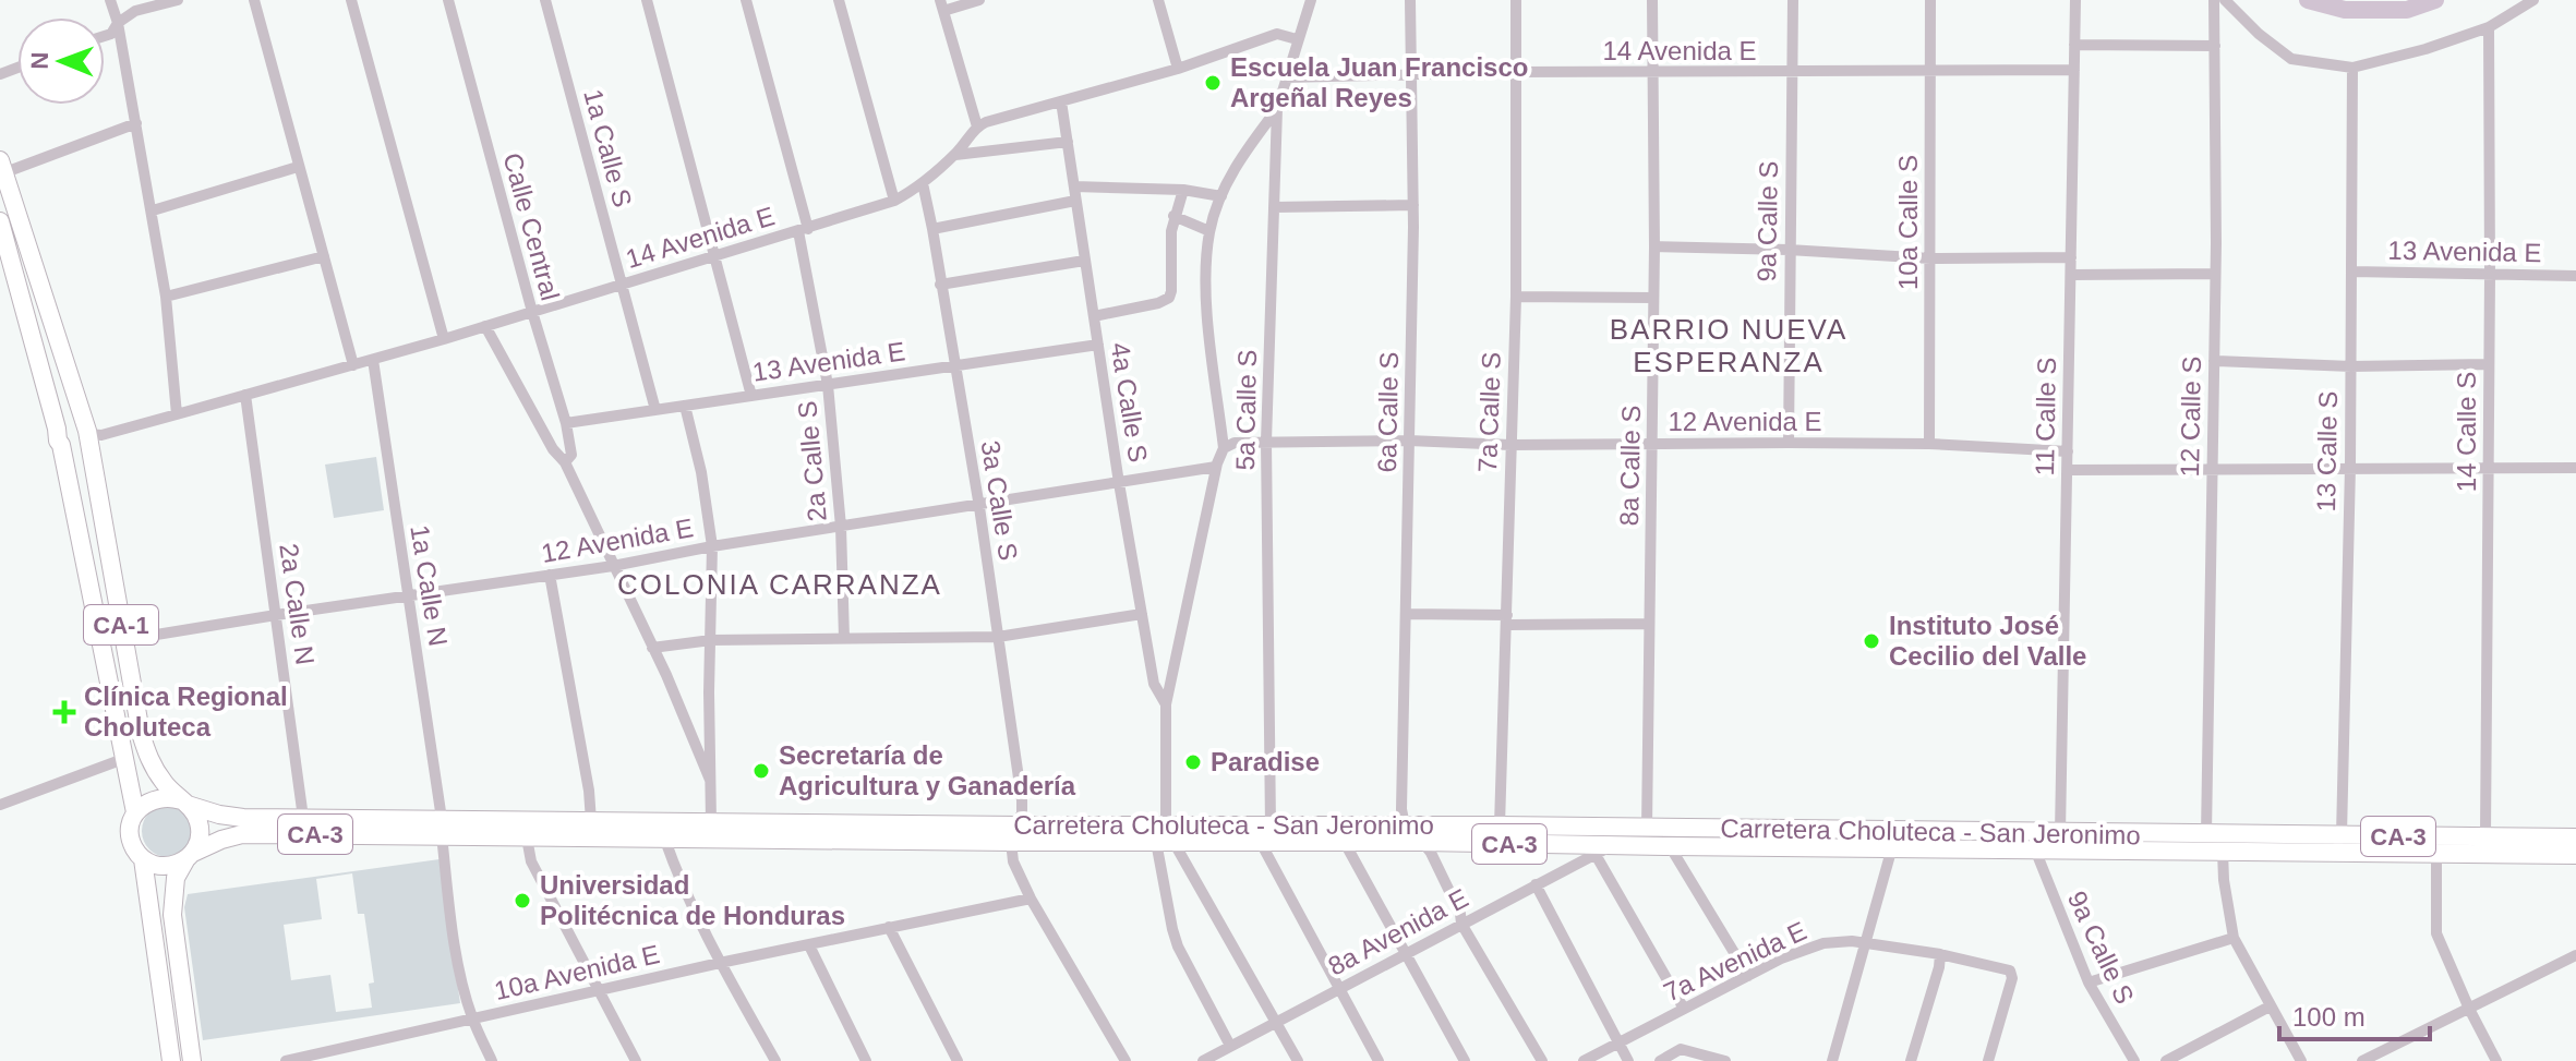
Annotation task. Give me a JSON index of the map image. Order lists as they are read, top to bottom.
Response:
{
  "streets": {
    "highway": ["CA-1", "Carretera Choluteca - San Jeronimo", "CA-3"],
    "street": [
      "14 Avenida E",
      "1a Calle S",
      "9a Calle S",
      "10a Calle S",
      "Calle Central",
      "13 Avenida E",
      "4a Calle S",
      "5a Calle S",
      "6a Calle S",
      "7a Calle S",
      "11 Calle S",
      "12 Calle S",
      "12 Avenida E",
      "14 Calle S",
      "13 Calle S",
      "2a Calle S",
      "8a Calle S",
      "3a Calle S",
      "1a Calle N",
      "2a Calle N",
      "8a Avenida E",
      "7a Avenida E",
      "10a Avenida E"
    ]
  },
  "crossings": [
    ["14 Avenida E", "1a Calle S"],
    ["14 Avenida E", "9a Calle S"],
    ["14 Avenida E", "10a Calle S"],
    ["14 Avenida E", "Calle Central"],
    ["14 Avenida E", "5a Calle S"],
    ["14 Avenida E", "6a Calle S"],
    ["14 Avenida E", "7a Calle S"],
    ["14 Avenida E", "11 Calle S"],
    ["14 Avenida E", "2a Calle S"],
    ["14 Avenida E", "8a Calle S"],
    ["14 Avenida E", "3a Calle S"],
    ["14 Avenida E", "1a Calle N"],
    ["14 Avenida E", "2a Calle N"],
    ["14 Avenida E", "CA-1"],
    ["1a Calle S", "13 Avenida E"],
    ["9a Calle S", "12 Avenida E"],
    ["9a Calle S", "Carretera Choluteca - San Jeronimo"],
    ["10a Calle S", "12 Avenida E"],
    ["Calle Central", "13 Avenida E"],
    ["Calle Central", "12 Avenida E"],
    ["13 Avenida E", "4a Calle S"],
    ["13 Avenida E", "14 Calle S"],
    ["13 Avenida E", "13 Calle S"],
    ["13 Avenida E", "2a Calle S"],
    ["13 Avenida E", "3a Calle S"],
    ["4a Calle S", "12 Avenida E"],
    ["4a Calle S", "Carretera Choluteca - San Jeronimo"],
    ["4a Calle S", "8a Avenida E"],
    ["5a Calle S", "12 Avenida E"],
    ["5a Calle S", "Carretera Choluteca - San Jeronimo"],
    ["6a Calle S", "12 Avenida E"],
    ["6a Calle S", "Carretera Choluteca - San Jeronimo"],
    ["7a Calle S", "12 Avenida E"],
    ["7a Calle S", "Carretera Choluteca - San Jeronimo"],
    ["11 Calle S", "12 Avenida E"],
    ["11 Calle S", "Carretera Choluteca - San Jeronimo"],
    ["12 Calle S", "Carretera Choluteca - San Jeronimo"],
    ["12 Avenida E", "2a Calle S"],
    ["12 Avenida E", "8a Calle S"],
    ["12 Avenida E", "3a Calle S"],
    ["12 Avenida E", "1a Calle N"],
    ["12 Avenida E", "2a Calle N"],
    ["12 Avenida E", "CA-1"],
    ["14 Calle S", "Carretera Choluteca - San Jeronimo"],
    ["13 Calle S", "Carretera Choluteca - San Jeronimo"],
    ["8a Calle S", "Carretera Choluteca - San Jeronimo"],
    ["3a Calle S", "Carretera Choluteca - San Jeronimo"],
    ["3a Calle S", "10a Avenida E"],
    ["1a Calle N", "Carretera Choluteca - San Jeronimo"],
    ["1a Calle N", "10a Avenida E"],
    ["2a Calle N", "Carretera Choluteca - San Jeronimo"],
    ["CA-1", "Carretera Choluteca - San Jeronimo"],
    ["Carretera Choluteca - San Jeronimo", "8a Avenida E"]
  ],
  "districts": ["BARRIO NUEVA ESPERANZA", "COLONIA CARRANZA"],
  "places": {
    "other": [
      "Escuela Juan Francisco Argeñal Reyes",
      "Instituto José Cecilio del Valle",
      "Paradise",
      "Secretaría de Agricultura y Ganadería",
      "Universidad Politécnica de Honduras"
    ],
    "health": ["Clínica Regional Choluteca"]
  },
  "scale_bar": "100 m",
  "north": "left"
}
